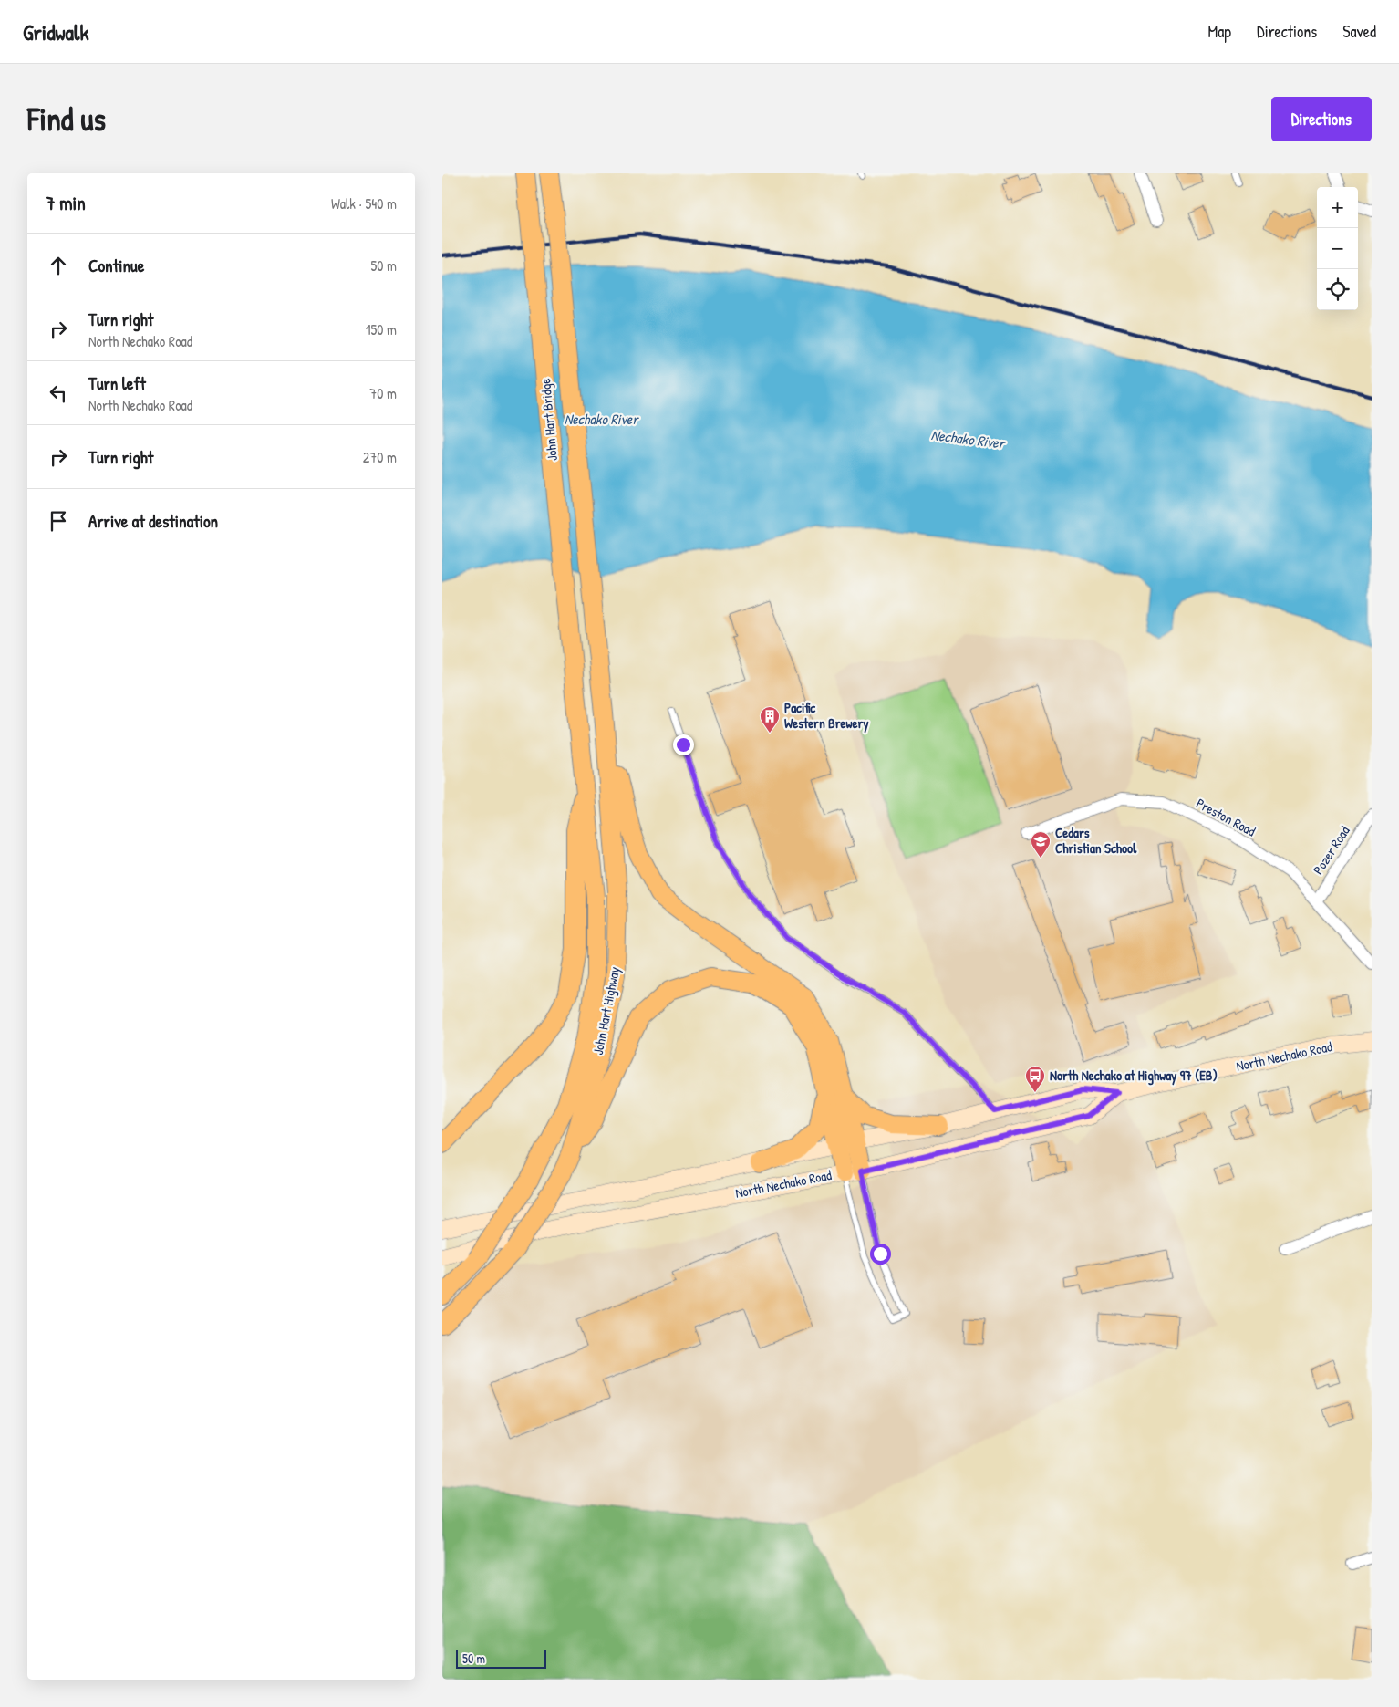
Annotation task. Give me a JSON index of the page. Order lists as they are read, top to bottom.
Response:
{
  "streets": {
    "highway": ["John Hart Bridge", "John Hart Highway"],
    "main road": ["North Nechako Road"],
    "street": ["Preston Road", "Pozer Road"]
  },
  "crossings": [
    ["John Hart Bridge", "John Hart Highway"],
    ["Preston Road", "Pozer Road"]
  ],
  "water": ["Nechako River"],
  "places": {
    "building": ["Pacific Western Brewery"],
    "school or university": ["Cedars Christian School"],
    "bus stop": ["North Nechako at Highway 97 (EB)"]
  },
  "scale_bar": "50 m",
  "page": {
    "header": "Gridwalk",
    "nav": ["Map", "Directions", "Saved"],
    "buttons": "Directions",
    "title": "Find us",
    "heading": ["7 min", "Walk · 540 m"],
    "map_buttons": ["+", "−"],
    "list": [
      ["Continue", "50 m"],
      ["Turn right", "North Nechako Road", "150 m"],
      ["Turn left", "North Nechako Road", "70 m"],
      ["Turn right", "270 m"],
      "Arrive at destination"
    ],
    "scale": "50 m"
  }
}
